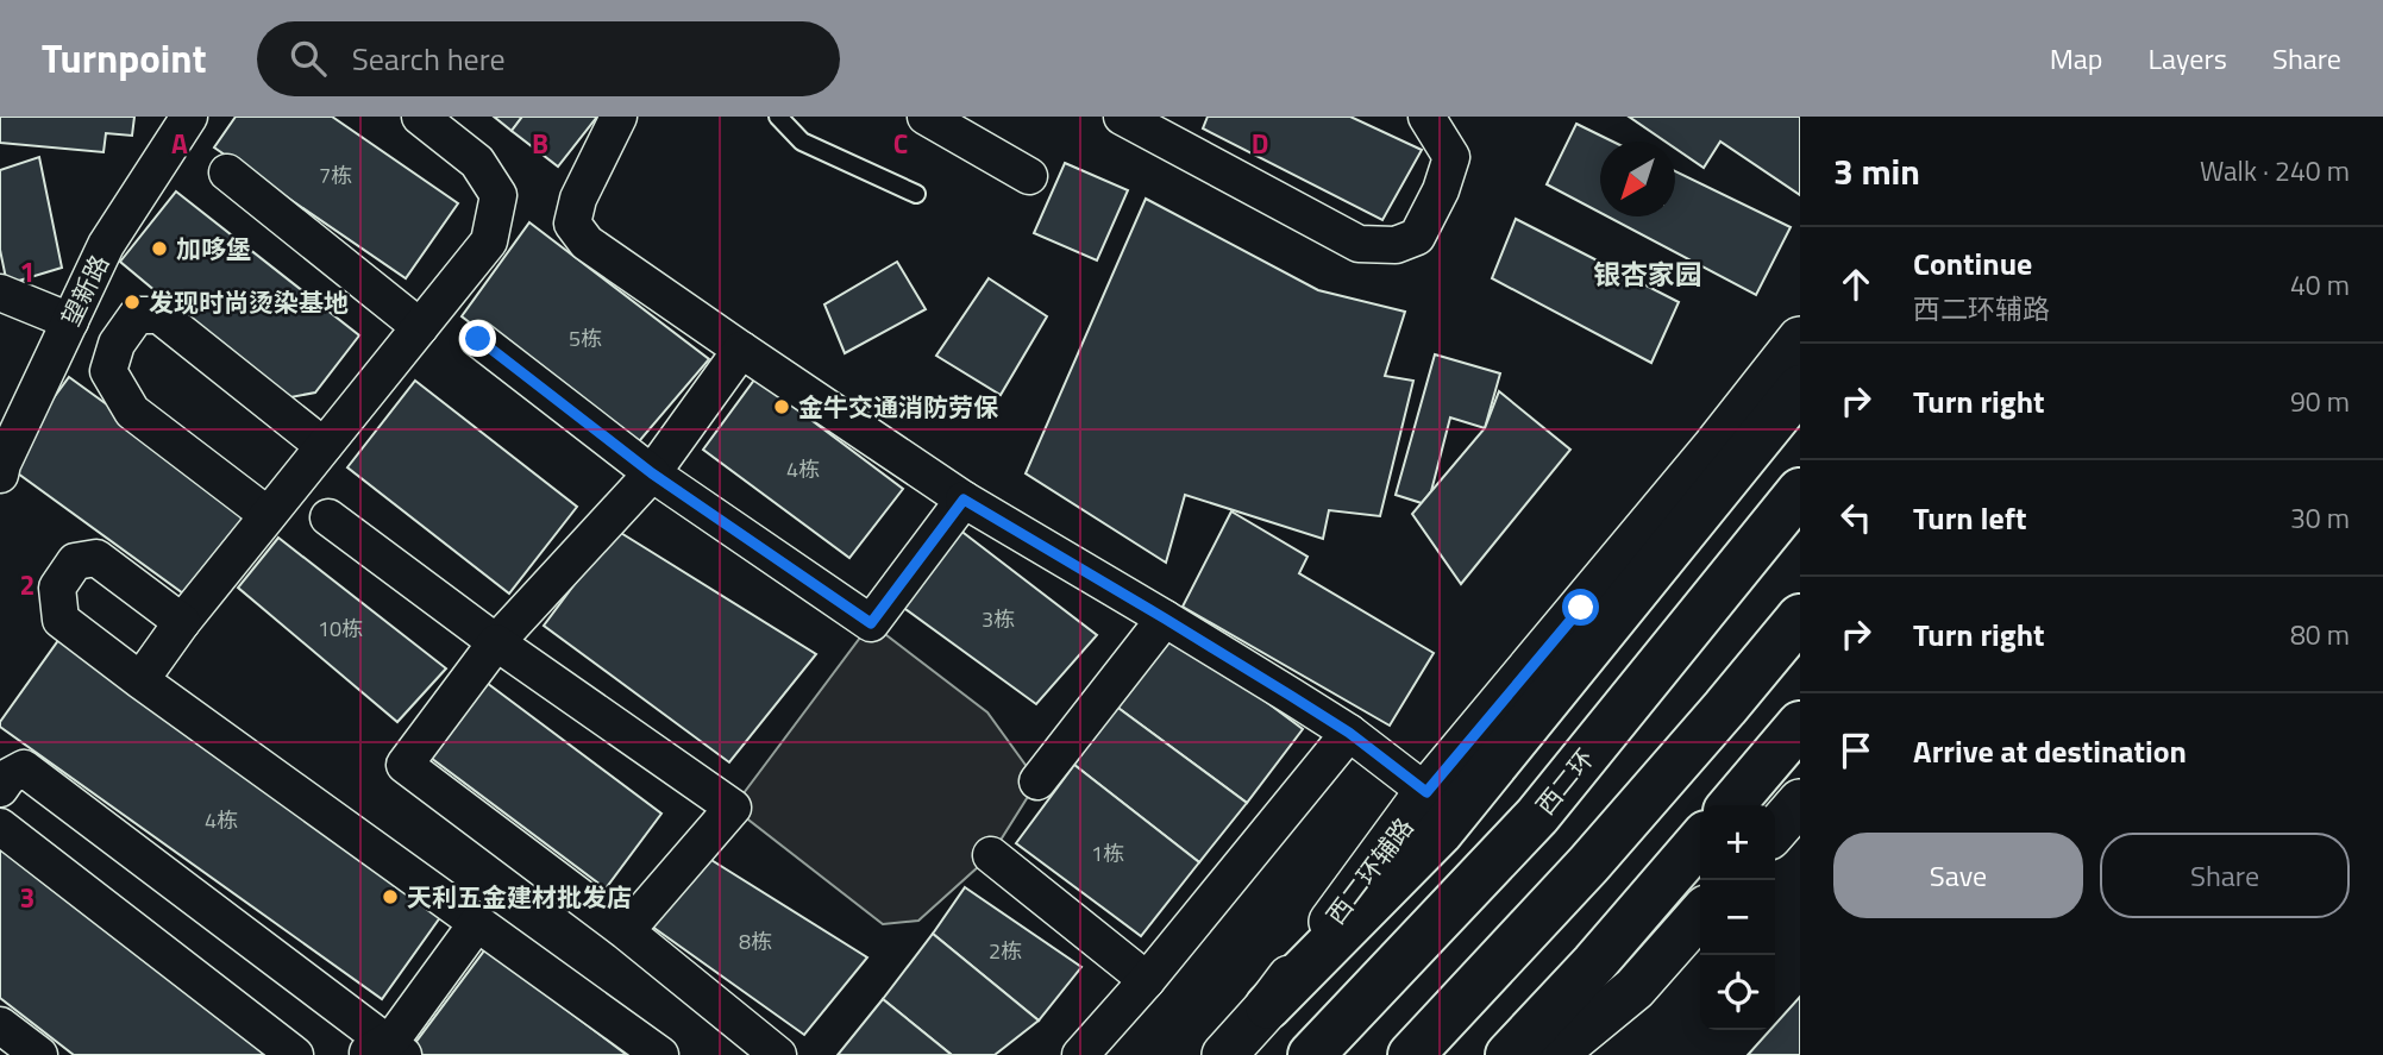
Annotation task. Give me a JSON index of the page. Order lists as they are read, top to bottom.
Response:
{
  "streets": {
    "highway": ["西二环"],
    "street": ["望新路", "西二环辅路"]
  },
  "districts": ["银杏家园"],
  "places": [
    "加哆堡",
    "发现时尚烫染基地",
    "金牛交通消防劳保",
    "天利五金建材批发店"
  ],
  "house_numbers": [
    "7栋",
    "5栋",
    "4栋",
    "3栋",
    "10栋",
    "4栋",
    "1栋",
    "8栋",
    "2栋"
  ],
  "north": "bottom left",
  "page": {
    "header": "Turnpoint",
    "search": "Search here",
    "nav": ["Map", "Layers", "Share"],
    "heading": ["3 min", "Walk · 240 m"],
    "list": [
      ["Continue", "西二环辅路", "40 m"],
      ["Turn right", "90 m"],
      ["Turn left", "30 m"],
      ["Turn right", "80 m"],
      "Arrive at destination"
    ],
    "map_buttons": ["+", "−"],
    "buttons": ["Save", "Share"]
  },
  "grid": {
    "columns": [
      "A",
      "B",
      "C",
      "D"
    ],
    "rows": ["1", "2", "3"]
  }
}
